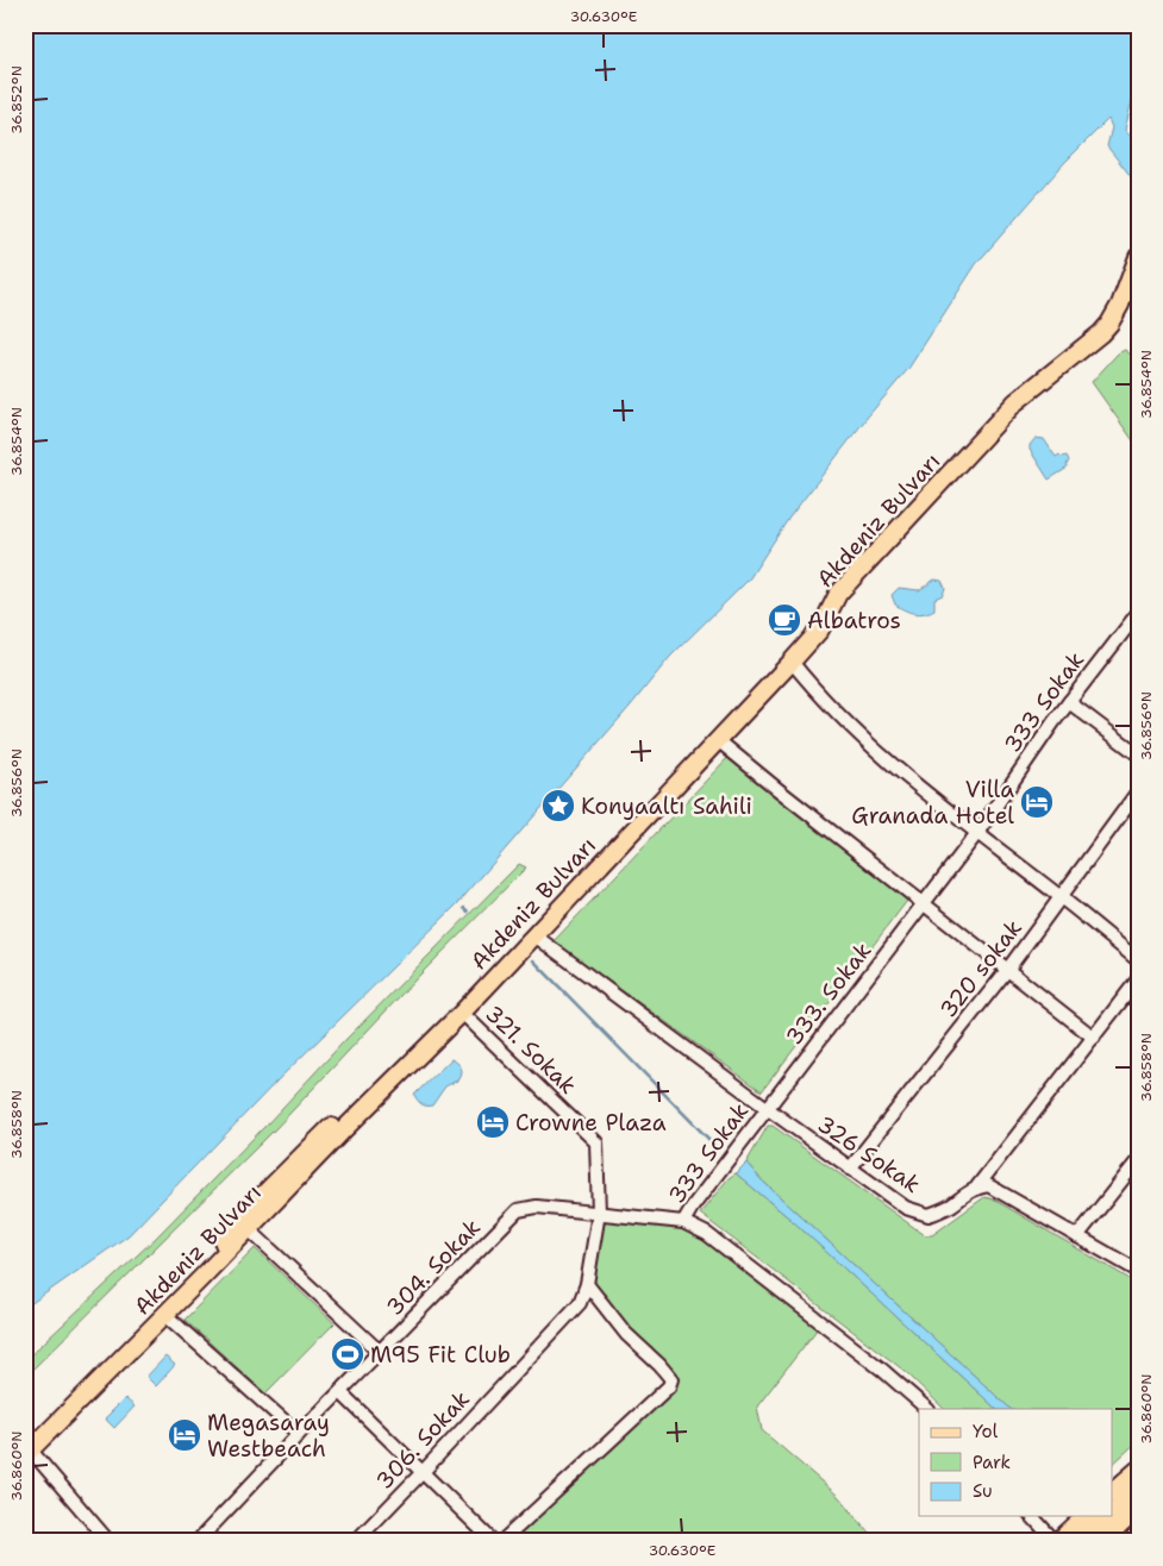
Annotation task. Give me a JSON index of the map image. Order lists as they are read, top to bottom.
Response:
{
  "streets": {
    "main road": ["Akdeniz Bulvarı"],
    "street": [
      "333 Sokak",
      "320 sokak",
      "333. Sokak",
      "321. Sokak",
      "326 Sokak",
      "304. Sokak",
      "306. Sokak"
    ]
  },
  "crossings": [
    ["Akdeniz Bulvarı", "321. Sokak"],
    ["Akdeniz Bulvarı", "326 Sokak"],
    ["333 Sokak", "333. Sokak"],
    ["333 Sokak", "326 Sokak"],
    ["333 Sokak", "304. Sokak"],
    ["320 sokak", "326 Sokak"],
    ["333. Sokak", "326 Sokak"],
    ["321. Sokak", "304. Sokak"],
    ["321. Sokak", "306. Sokak"]
  ],
  "places": {
    "cafe": ["Albatros"],
    "hotel": ["Villa Granada Hotel", "Crowne Plaza", "Megasaray Westbeach"],
    "place": ["Konyaaltı Sahili"],
    "sports": ["M95 Fit Club"]
  },
  "legend": ["Yol", "Park", "Su"],
  "coordinates": [
    "30.630°E",
    "36.852°N",
    "36.854°N",
    "36.856°N",
    "36.858°N",
    "36.860°N"
  ]
}
